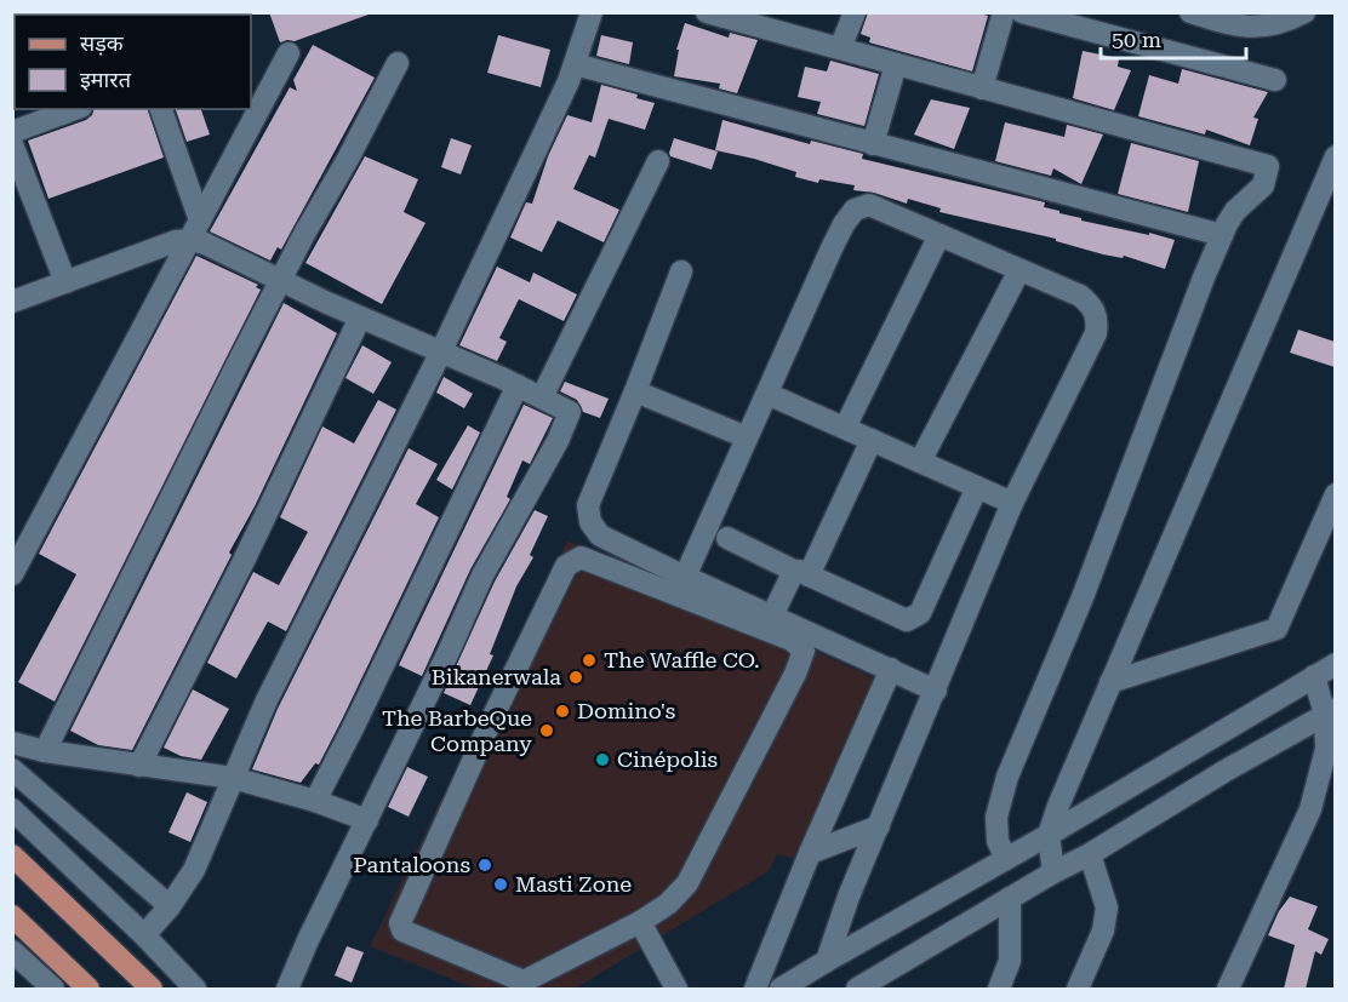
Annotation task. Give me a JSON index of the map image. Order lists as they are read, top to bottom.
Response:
{
  "places": [
    "The Waffle CO.",
    "Bikanerwala",
    "Domino's",
    "The BarbeQue Company",
    "Cinépolis",
    "Pantaloons",
    "Masti Zone"
  ],
  "legend": ["सड़क", "इमारत"],
  "scale_bar": "50 m"
}
